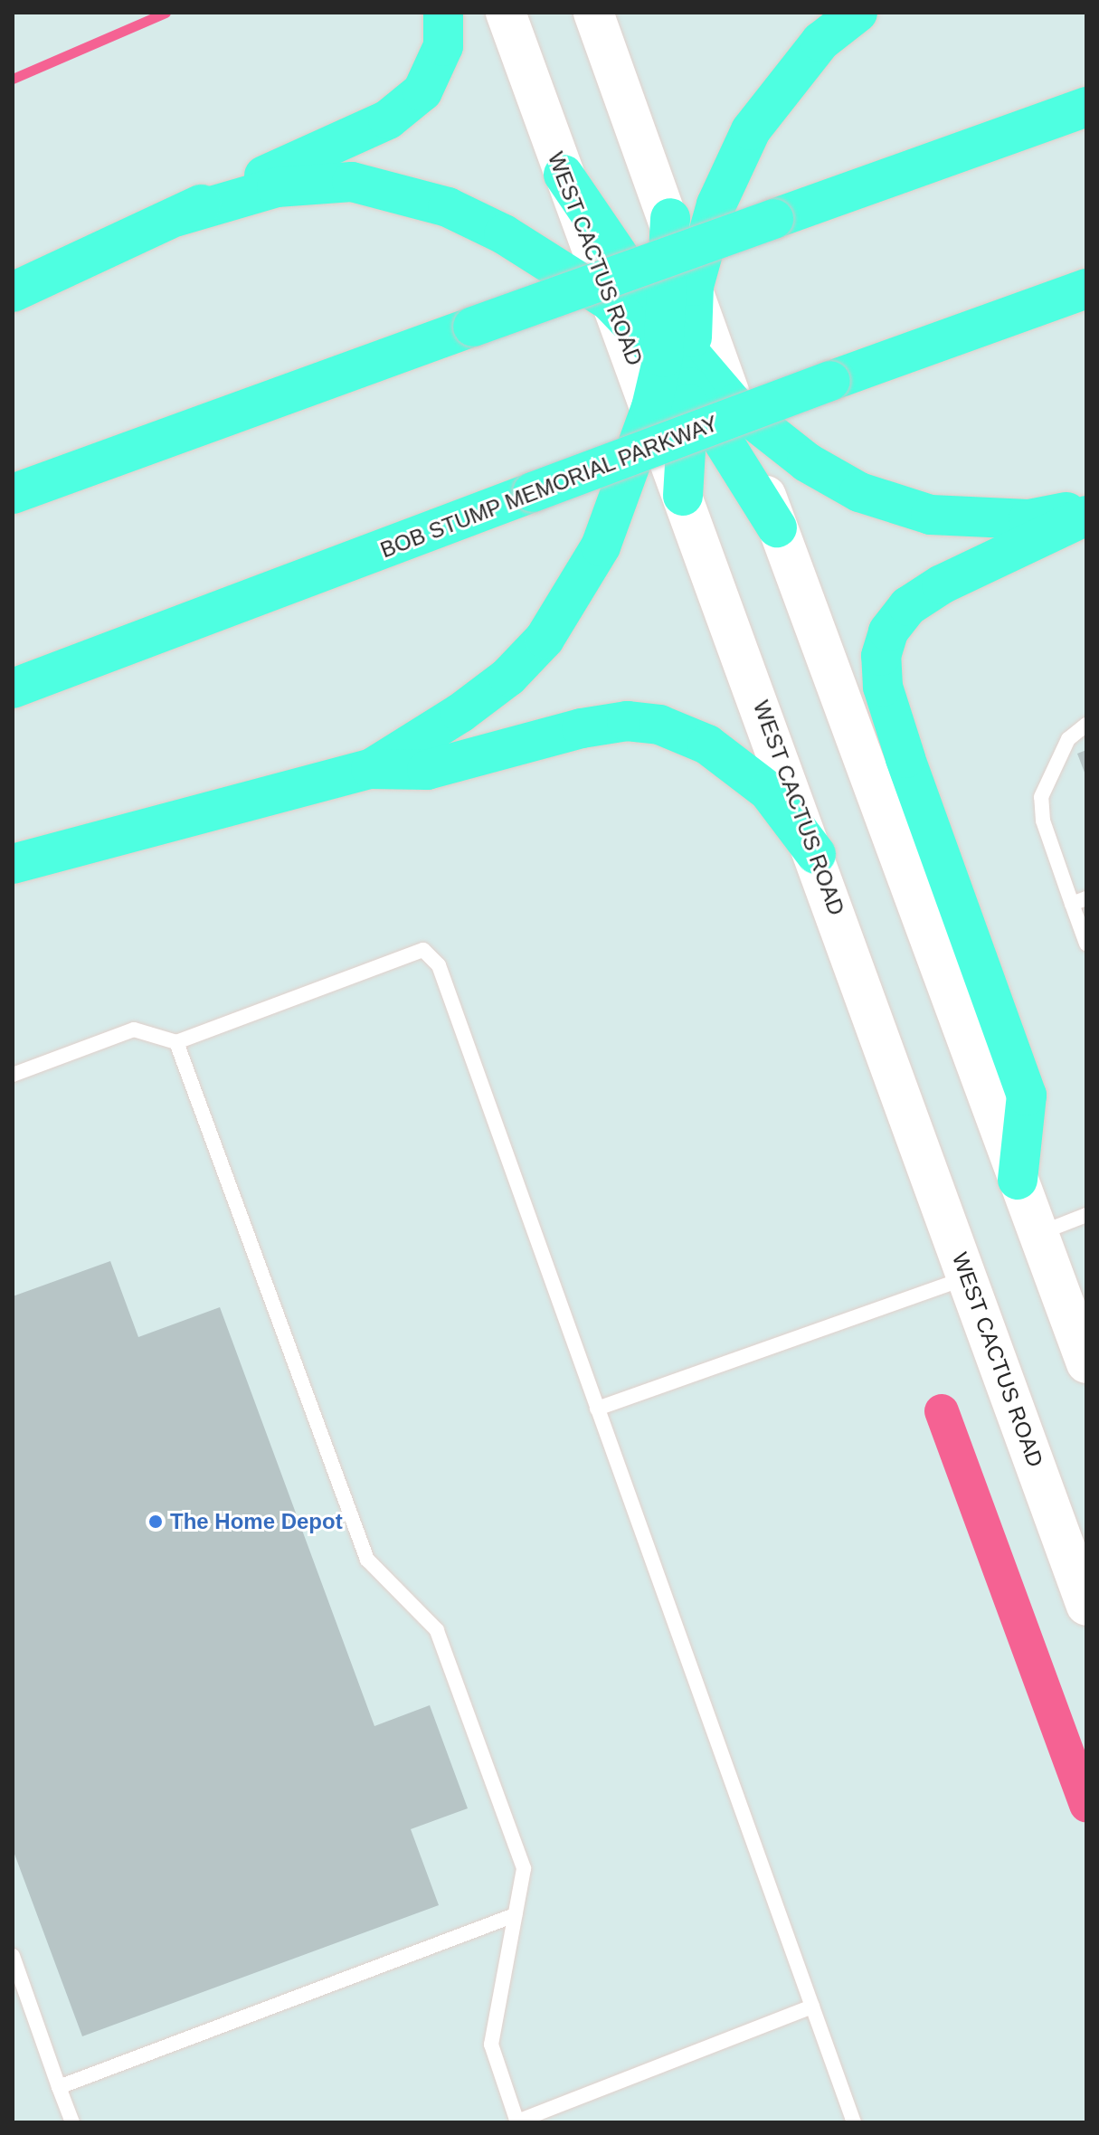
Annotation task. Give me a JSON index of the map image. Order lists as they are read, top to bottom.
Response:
{
  "streets": {
    "highway": ["BOB STUMP MEMORIAL PARKWAY"],
    "main road": ["WEST CACTUS ROAD"]
  },
  "places": ["The Home Depot"]
}
